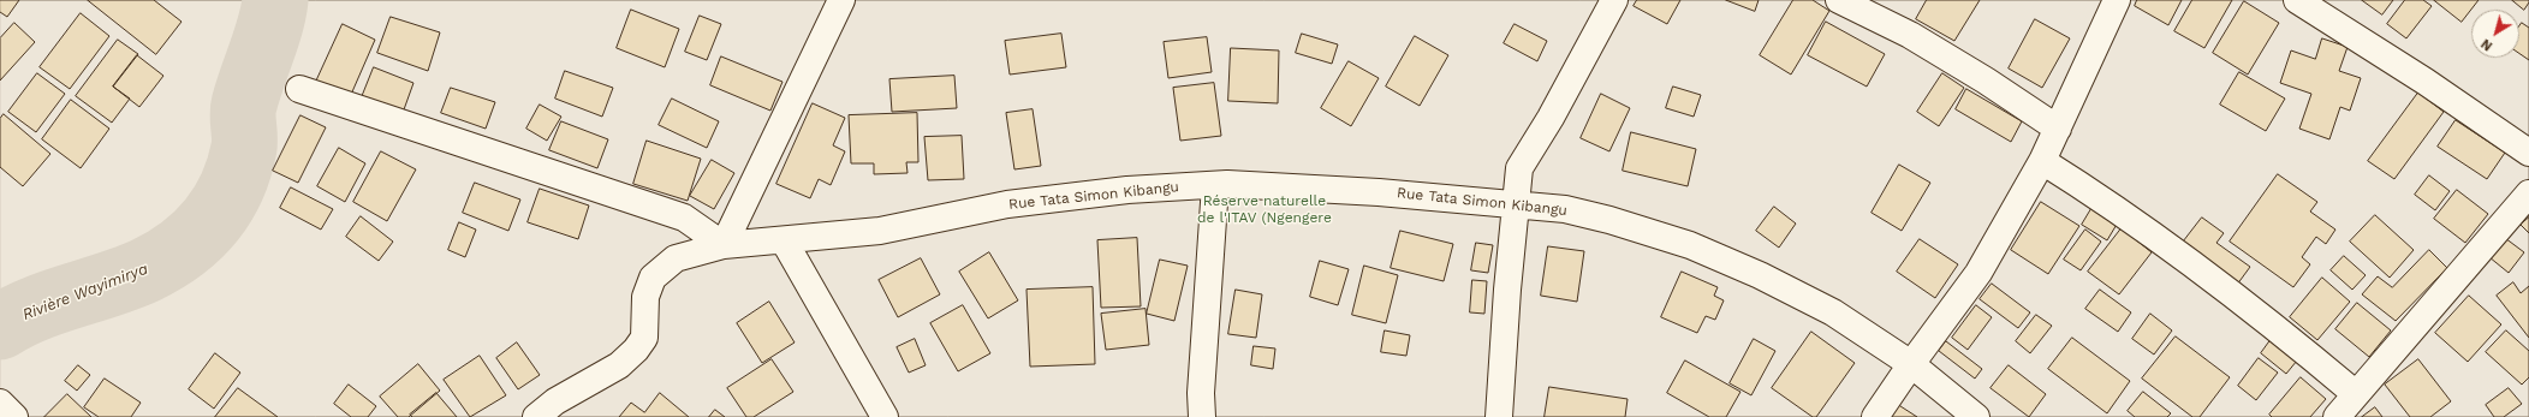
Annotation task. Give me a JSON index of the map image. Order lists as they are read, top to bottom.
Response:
{
  "streets": {
    "street": ["Rue Tata Simon Kibangu"]
  },
  "water": ["Rivière Wayimirya"],
  "parks": ["Réserve naturelle de l'ITAV (Ngengere"],
  "north": "bottom left"
}
